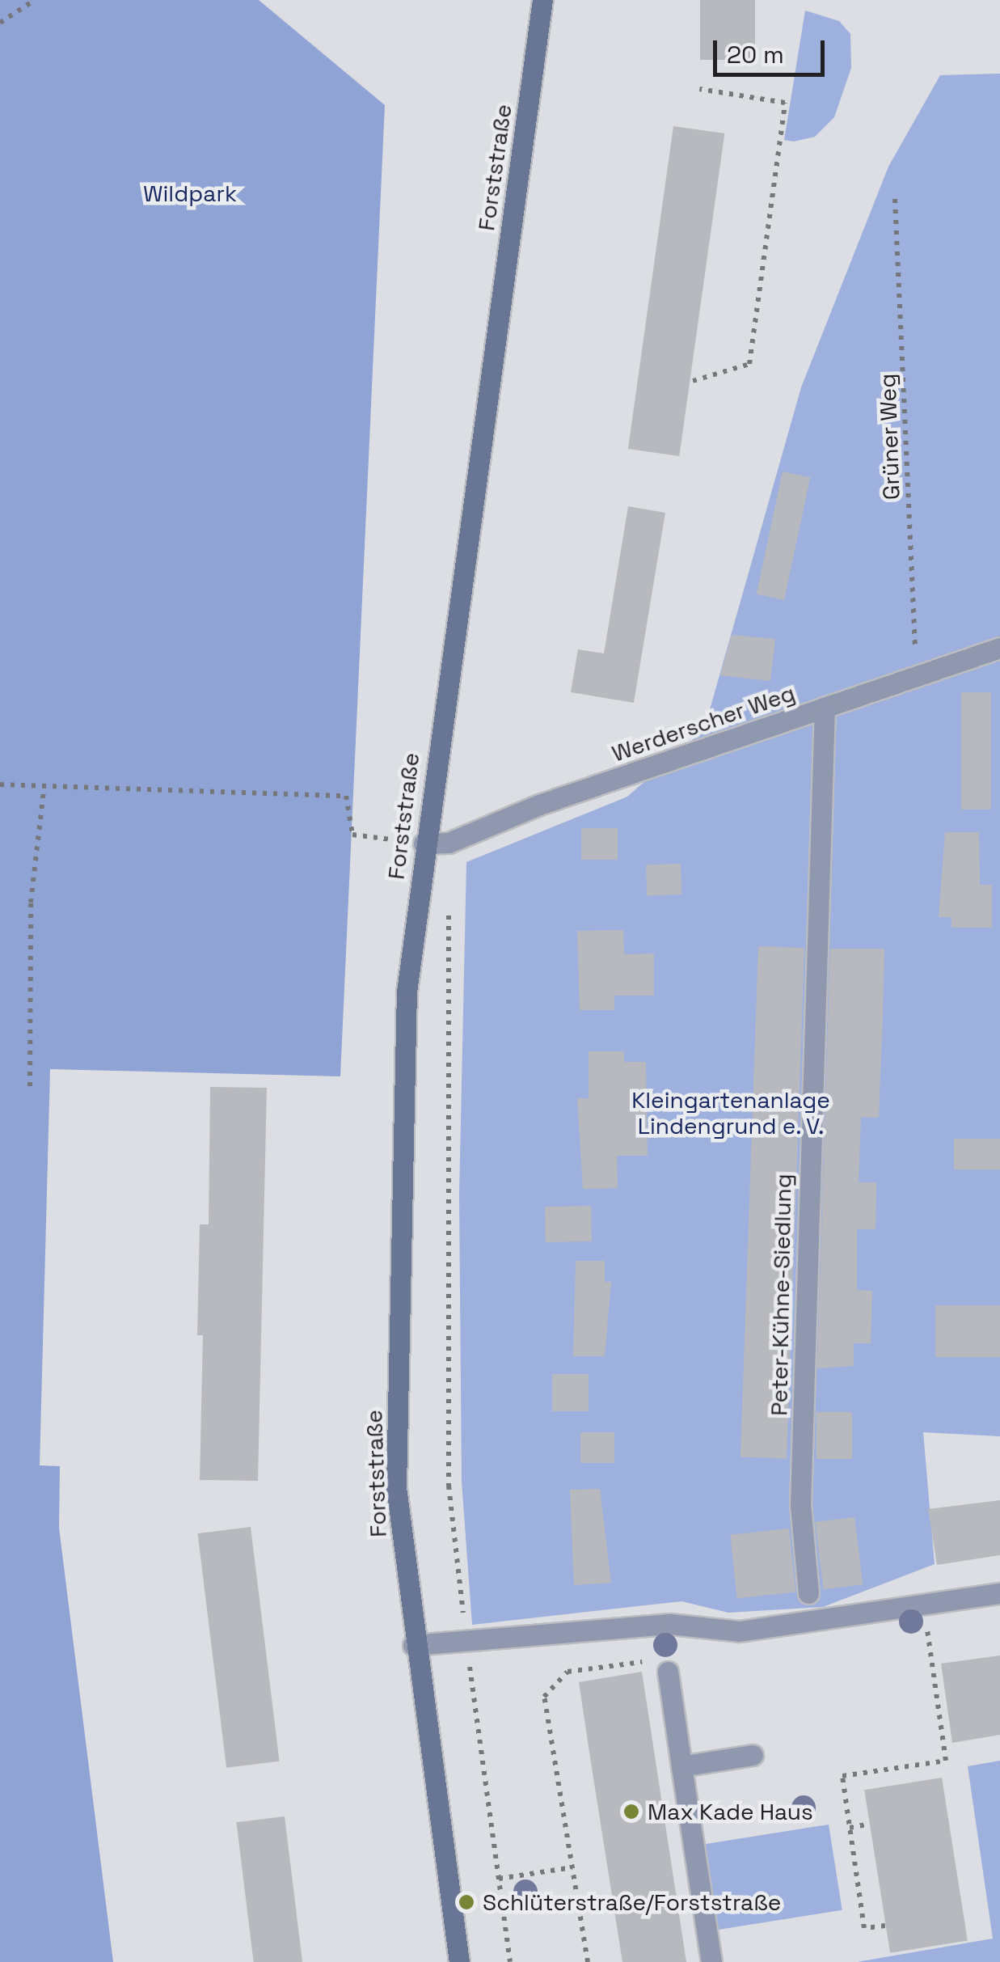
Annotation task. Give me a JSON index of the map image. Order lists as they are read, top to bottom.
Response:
{
  "streets": {
    "street": ["Forststraße"],
    "lane": ["Werderscher Weg", "Peter-Kühne-Siedlung"],
    "path": ["Grüner Weg"]
  },
  "crossings": [
    ["Forststraße", "Werderscher Weg"],
    ["Grüner Weg", "Werderscher Weg"],
    ["Werderscher Weg", "Peter-Kühne-Siedlung"]
  ],
  "parks": ["Wildpark", "Kleingartenanlage Lindengrund e. V."],
  "places": ["Max Kade Haus", "Schlüterstraße/Forststraße"],
  "scale_bar": "20 m"
}
